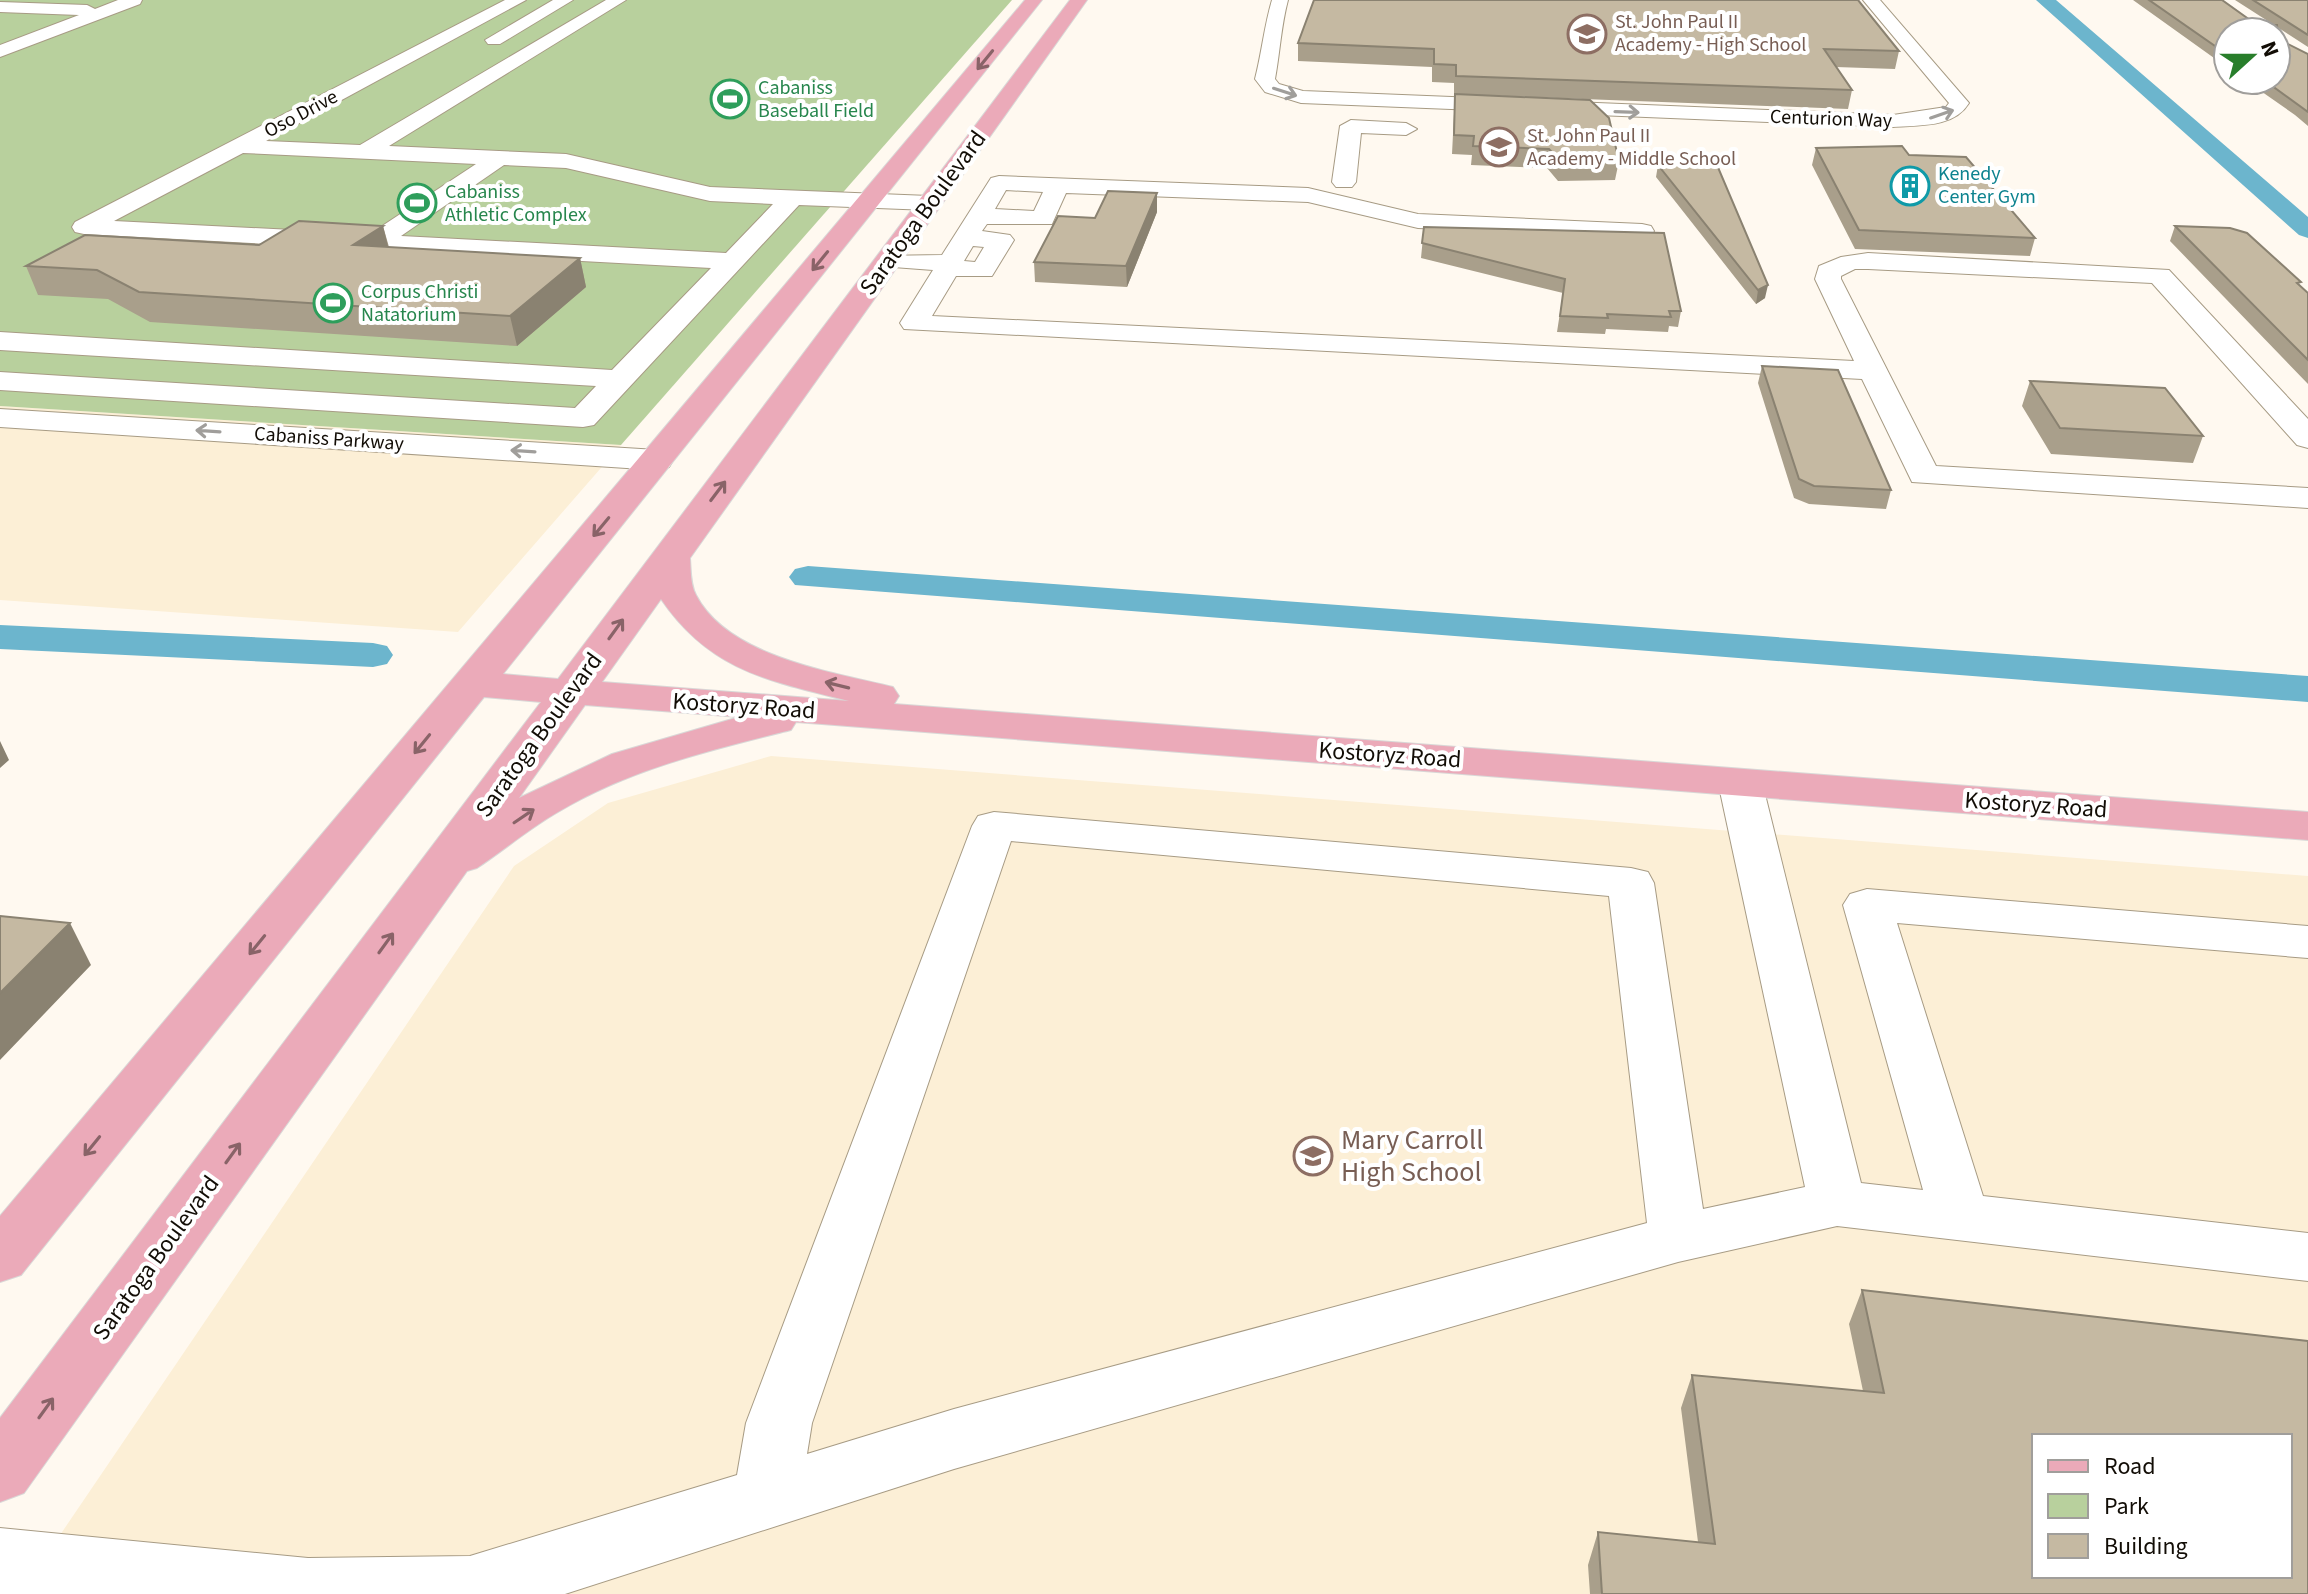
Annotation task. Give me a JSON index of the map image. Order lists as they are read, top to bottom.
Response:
{
  "streets": {
    "main road": ["Saratoga Boulevard", "Kostoryz Road"],
    "street": ["Oso Drive", "Centurion Way", "Cabaniss Parkway"]
  },
  "crossings": [
    ["Saratoga Boulevard", "Cabaniss Parkway"],
    ["Saratoga Boulevard", "Kostoryz Road"]
  ],
  "places": {
    "school or university": ["St. John Paul II Academy - High School", "St. John Paul II Academy - Middle School", "Mary Carroll High School"],
    "sports": ["Cabaniss Baseball Field", "Cabaniss Athletic Complex", "Corpus Christi Natatorium"],
    "building": ["Kenedy Center Gym"]
  },
  "legend": ["Road", "Park", "Building"],
  "north": "right"
}
